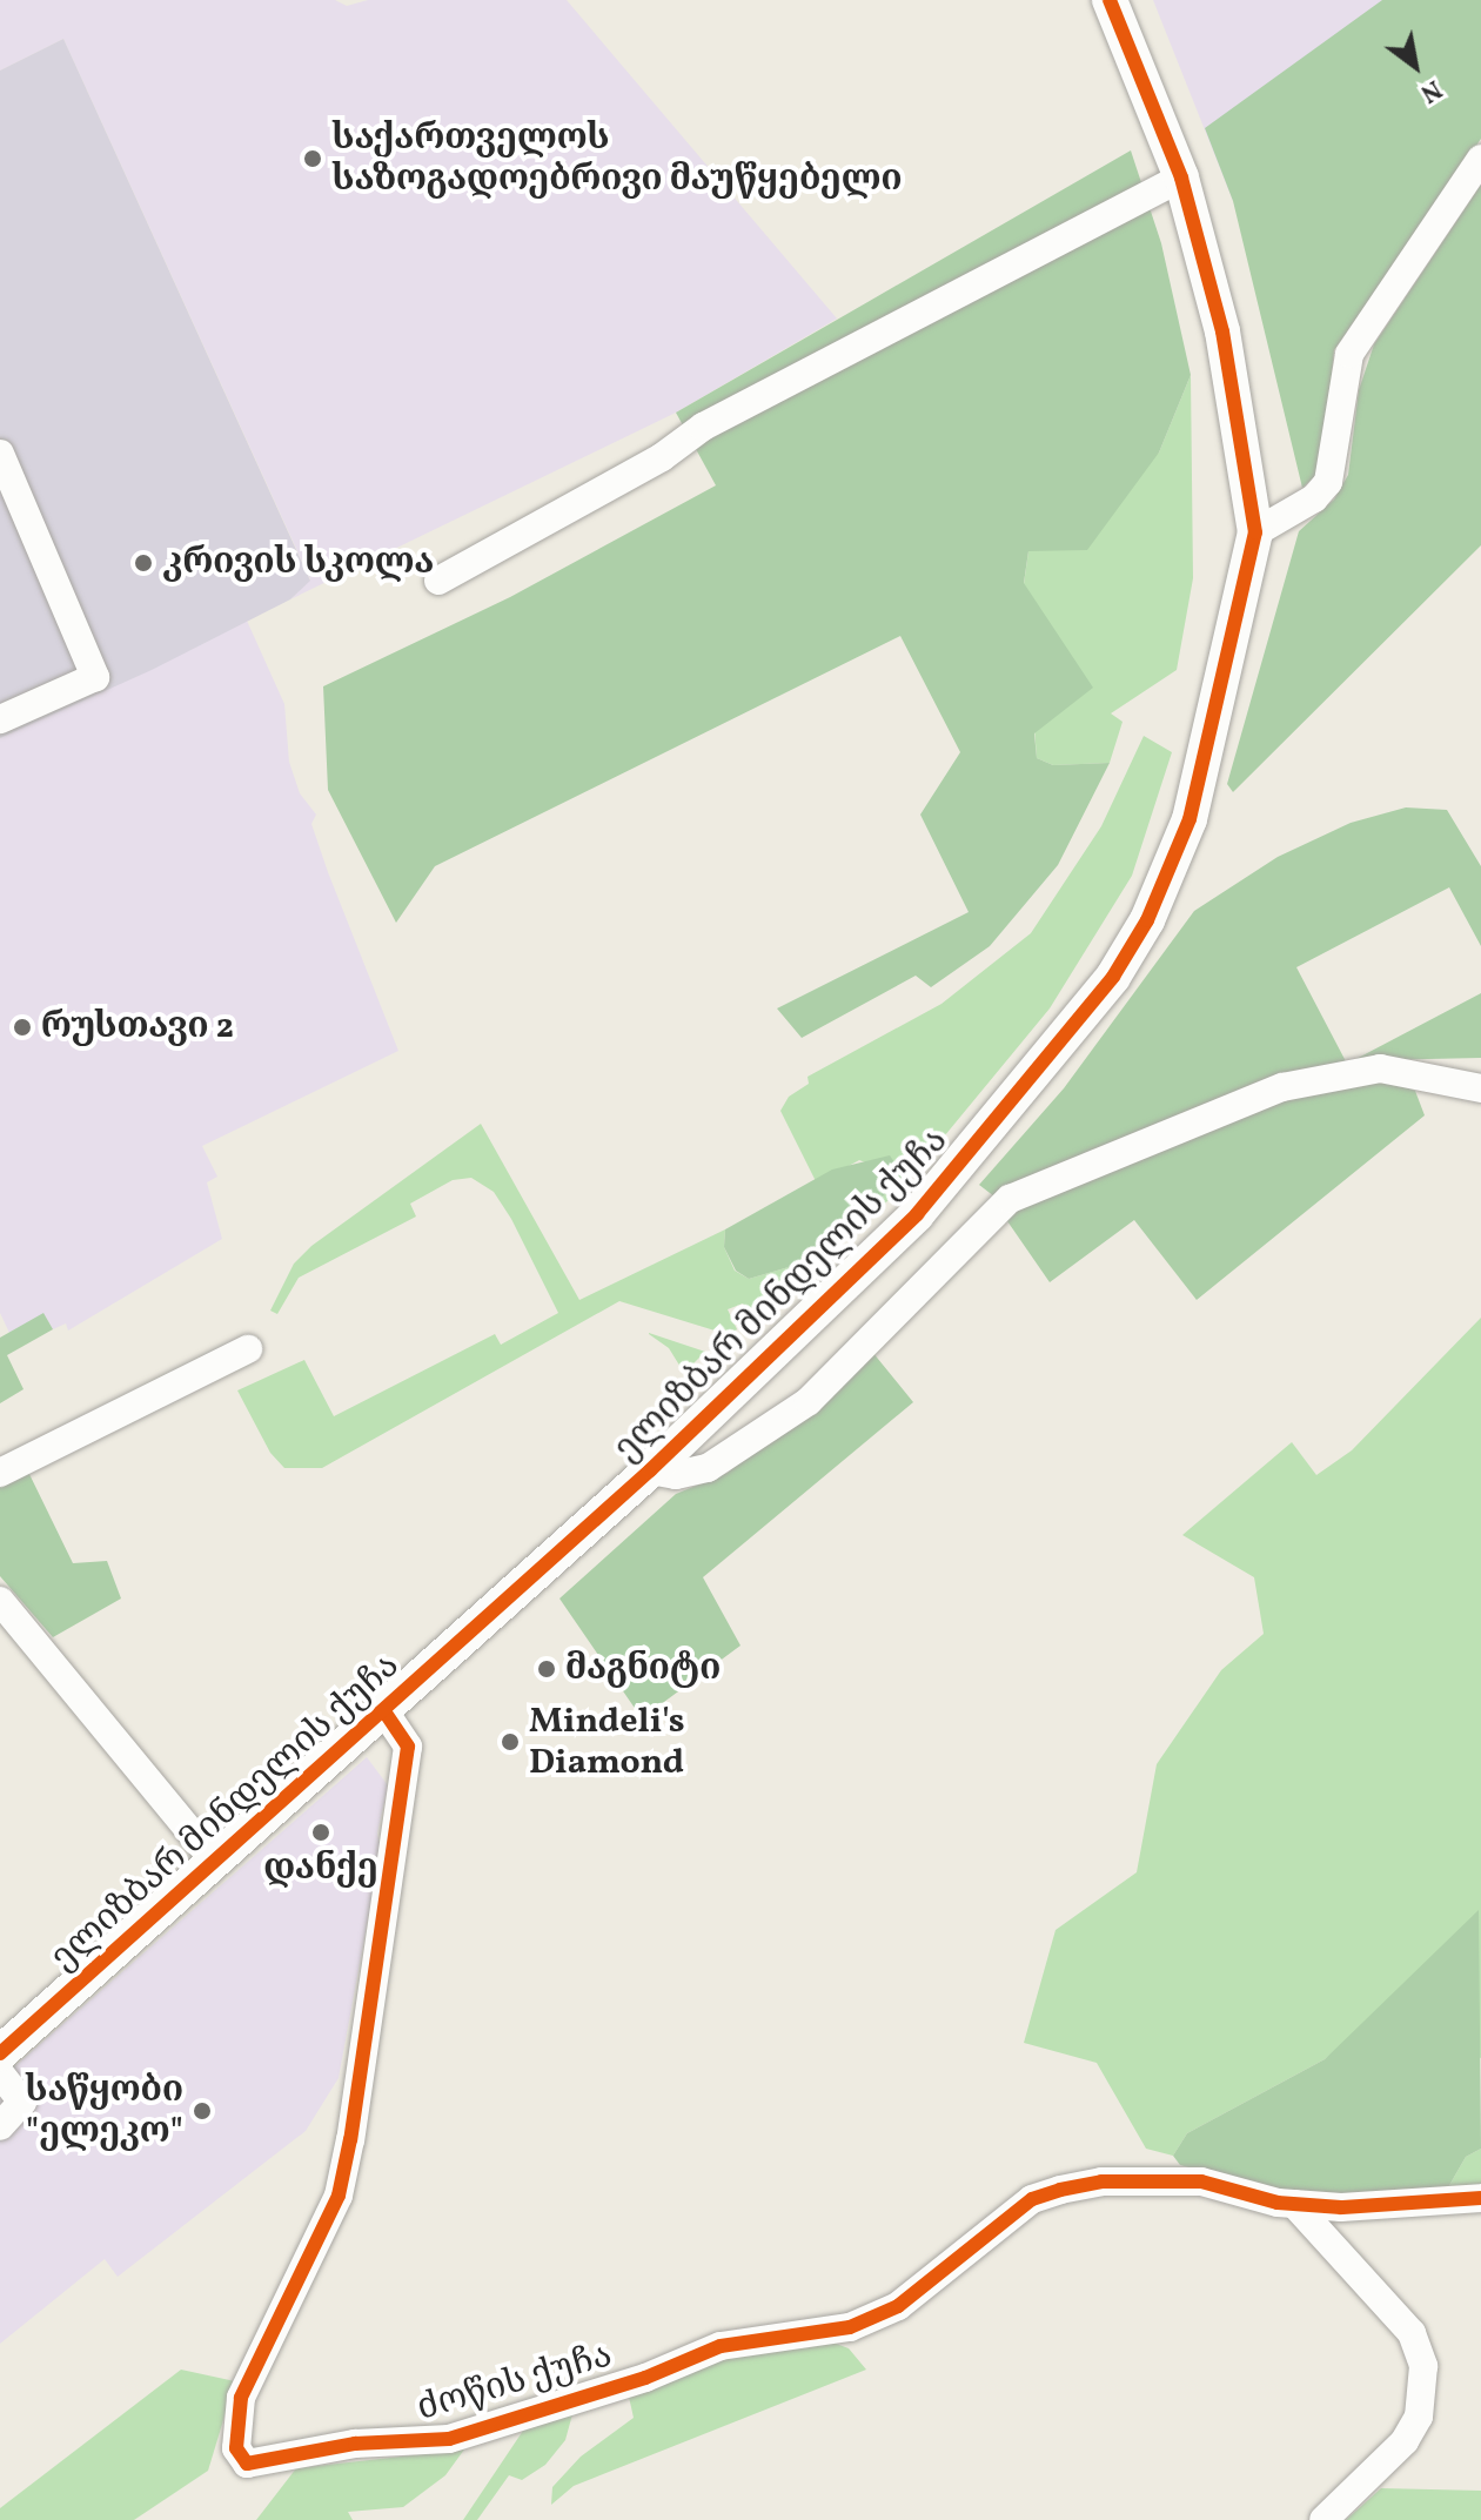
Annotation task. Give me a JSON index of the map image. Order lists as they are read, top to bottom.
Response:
{
  "streets": {
    "street": ["ელიზბარ მინდელის ქუჩა", "ძოწის ქუჩა"]
  },
  "crossings": [
    ["ელიზბარ მინდელის ქუჩა", "ძოწის ქუჩა"]
  ],
  "places": [
    "საქართველოს საზოგადოებრივი მაუწყებელი",
    "კრივის სკოლა",
    "რუსთავი 2",
    "მაგნიტი",
    "Mindeli's Diamond",
    "დანქე",
    "საწყობი \"ელეკო\""
  ],
  "north": "bottom right"
}
